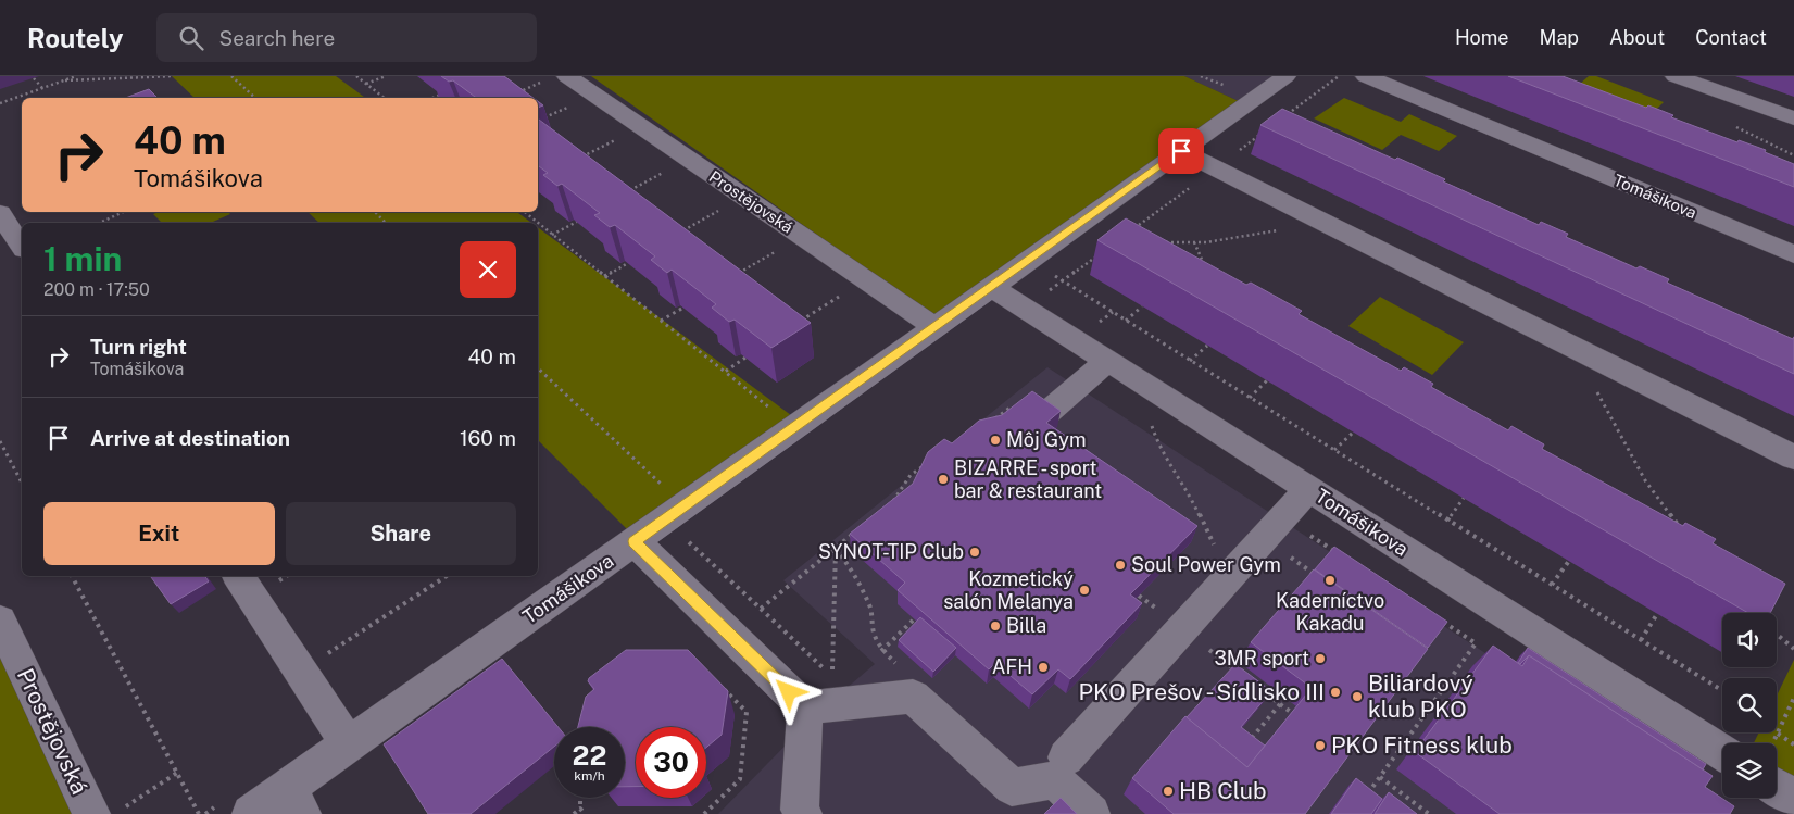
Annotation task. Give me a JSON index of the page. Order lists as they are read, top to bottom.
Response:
{
  "streets": {
    "street": ["Tomášikova", "Prostějovská"]
  },
  "crossings": [
    ["Tomášikova", "Prostějovská"]
  ],
  "places": [
    "Môj Gym",
    "BIZARRE - sport bar & restaurant",
    "SYNOT-TIP Club",
    "Soul Power Gym",
    "Kaderníctvo Kakadu",
    "Kozmetický salón Melanya",
    "Billa",
    "3MR sport",
    "AFH",
    "PKO Prešov - Sídlisko III",
    "Biliardový klub PKO",
    "PKO Fitness klub",
    "HB Club"
  ],
  "page": {
    "header": "Routely",
    "search": "Search here",
    "nav": [
      "Home",
      "Map",
      "About",
      "Contact"
    ],
    "turn": ["40 m", "Tomášikova"],
    "heading": ["1 min", "200 m · 17:50"],
    "list": [
      {
        "name": "Turn right",
        "note": "Tomášikova",
        "value": "40 m"
      },
      {
        "name": "Arrive at destination",
        "value": "160 m"
      }
    ],
    "buttons": ["Exit", "Share"],
    "speed": "22 km/h",
    "limit": "30"
  }
}
